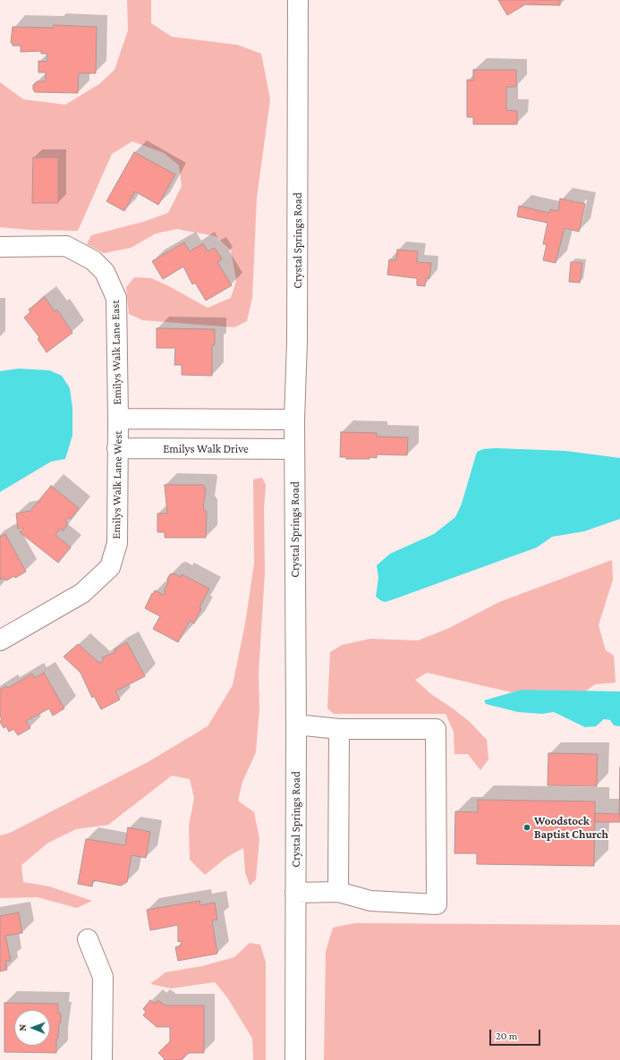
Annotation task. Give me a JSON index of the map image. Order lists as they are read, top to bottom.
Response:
{
  "streets": {
    "street": [
      "Crystal Springs Road",
      "Emilys Walk Lane East",
      "Emilys Walk Drive",
      "Emilys Walk Lane West"
    ]
  },
  "crossings": [
    ["Crystal Springs Road", "Emilys Walk Drive"],
    ["Emilys Walk Lane East", "Emilys Walk Lane West"],
    ["Emilys Walk Drive", "Emilys Walk Lane West"]
  ],
  "places": ["Woodstock Baptist Church"],
  "scale_bar": "20 m",
  "north": "left"
}
